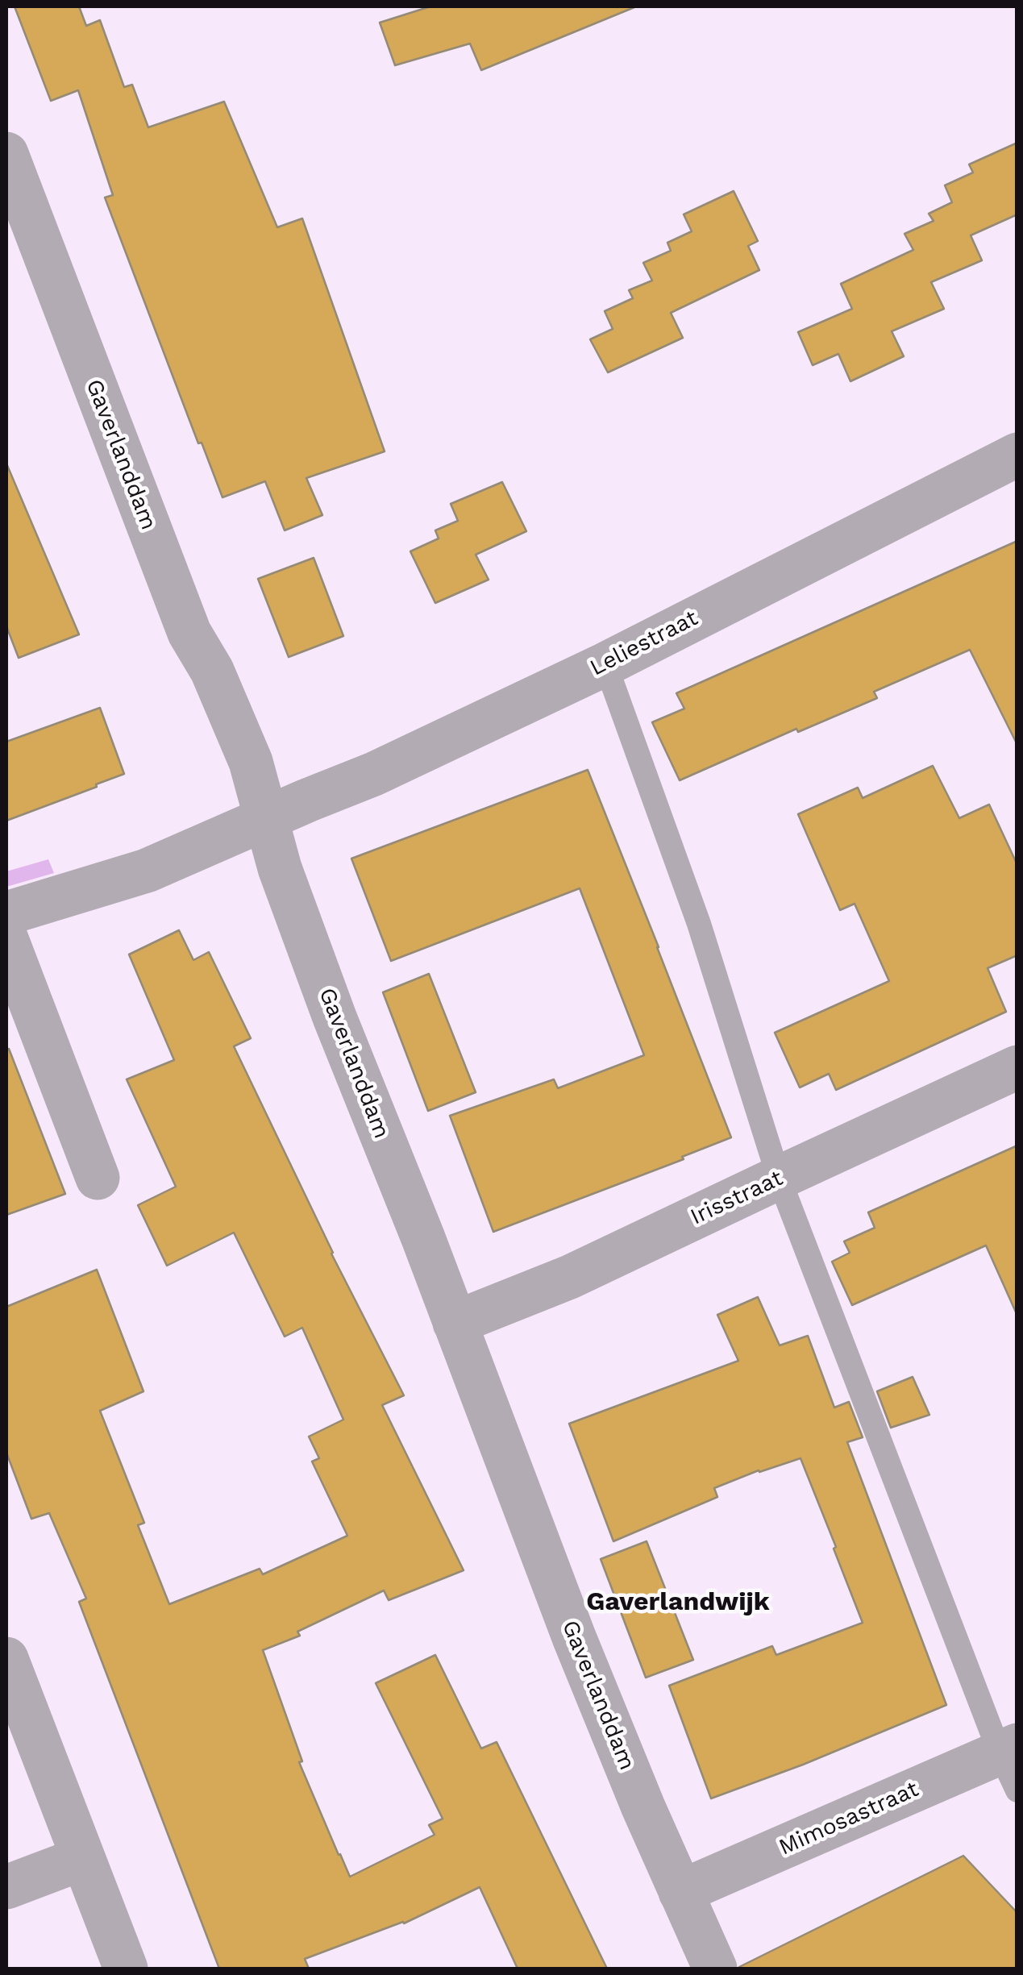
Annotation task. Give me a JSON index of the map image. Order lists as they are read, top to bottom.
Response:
{
  "streets": {
    "street": [
      "Gaverlanddam",
      "Leliestraat",
      "Irisstraat",
      "Mimosastraat"
    ]
  },
  "crossings": [
    ["Gaverlanddam", "Leliestraat"],
    ["Gaverlanddam", "Irisstraat"],
    ["Gaverlanddam", "Mimosastraat"]
  ],
  "districts": ["Gaverlandwijk"]
}
